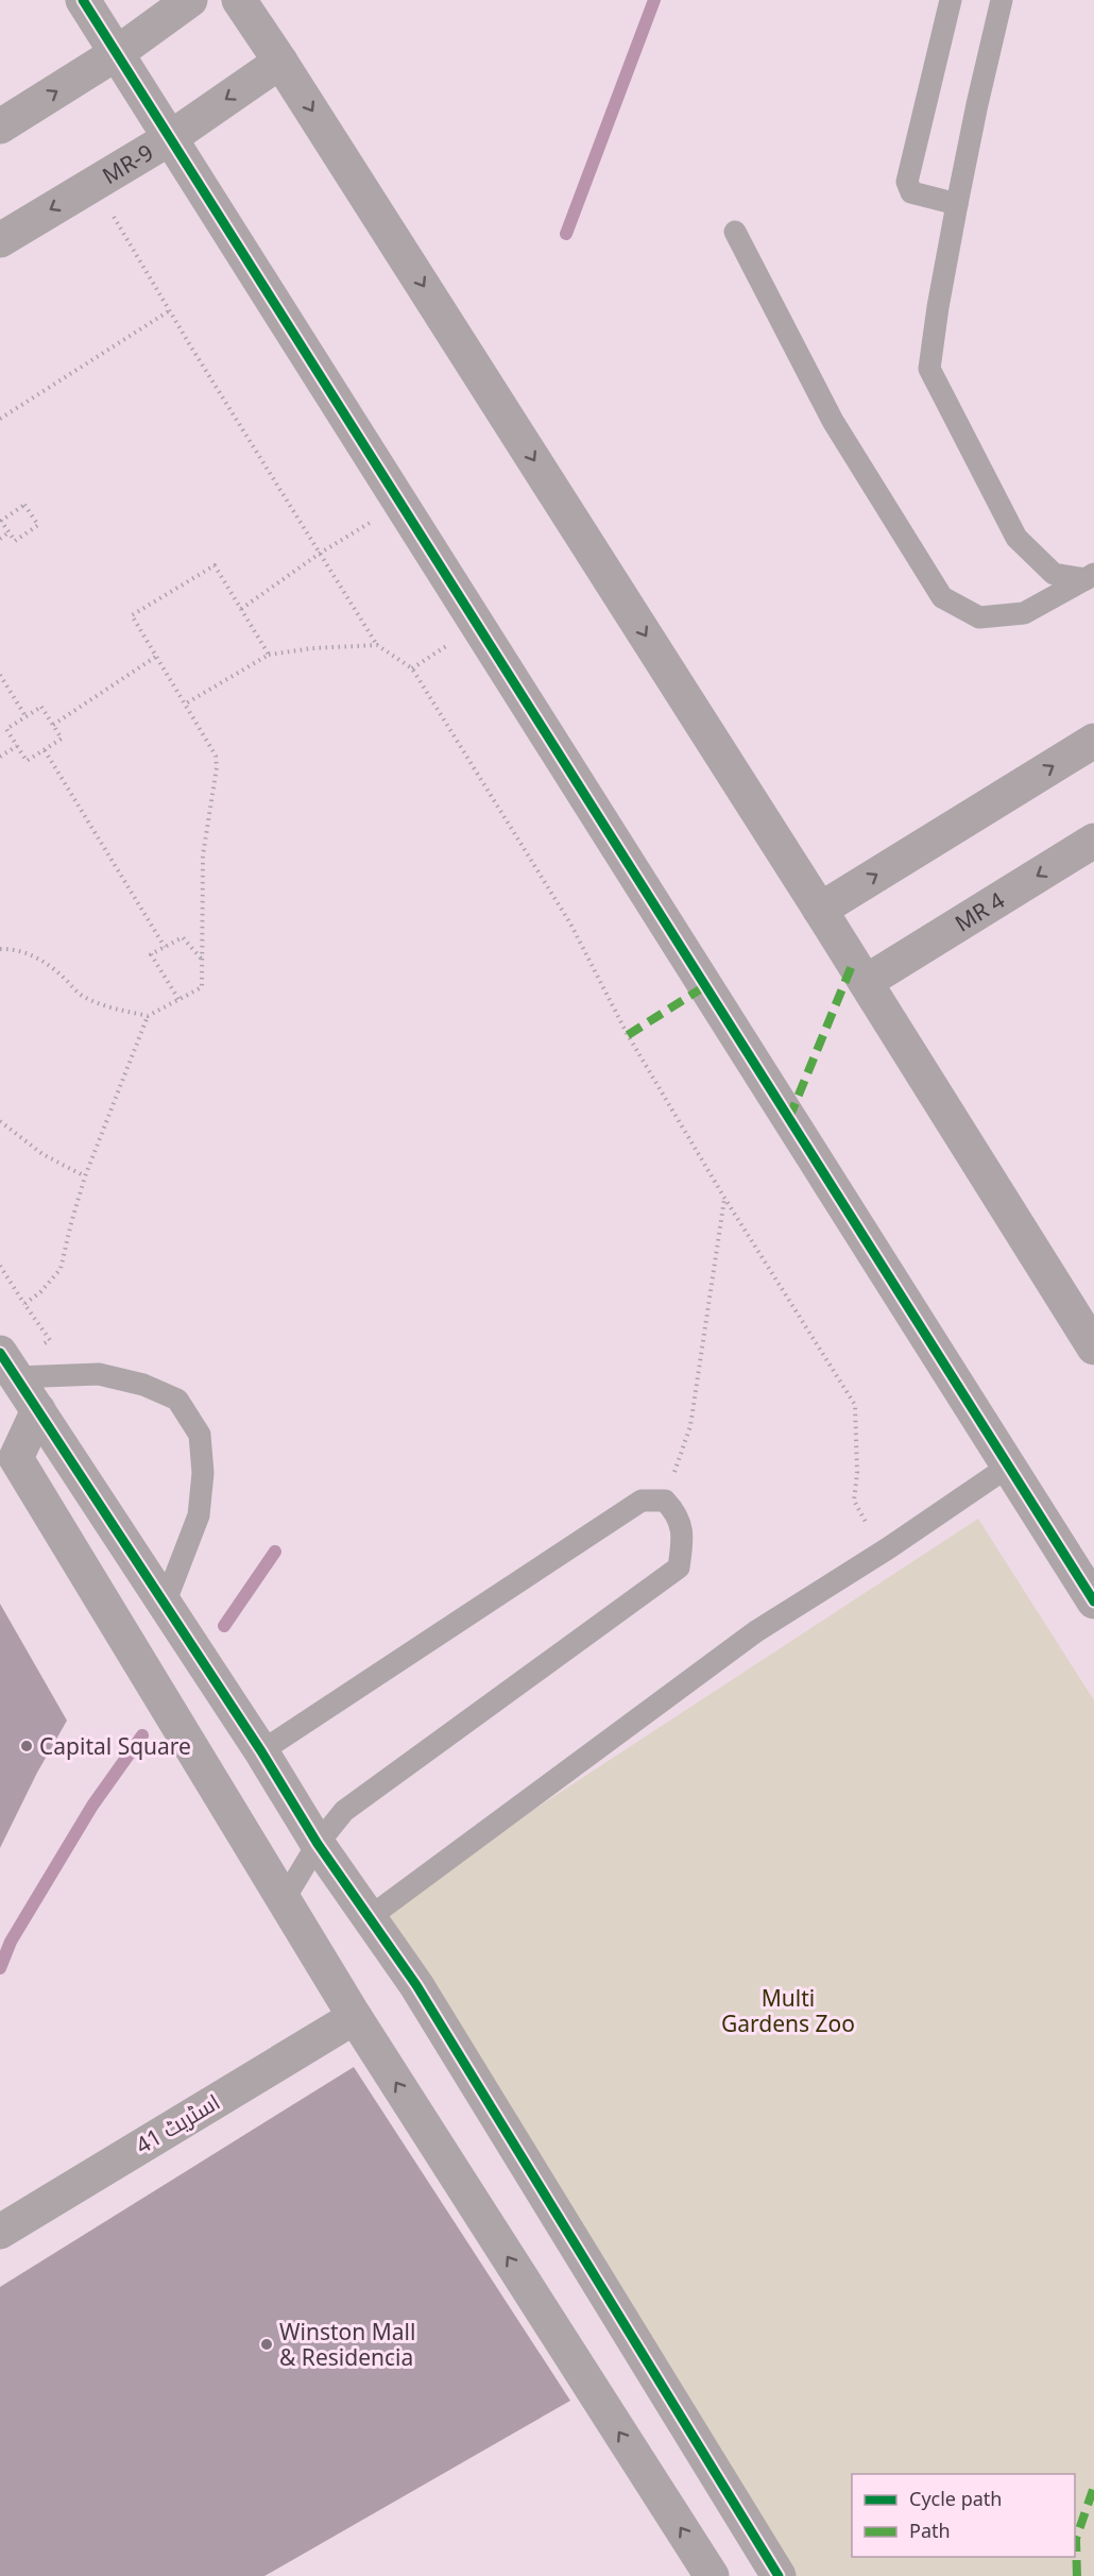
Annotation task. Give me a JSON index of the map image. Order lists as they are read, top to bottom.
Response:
{
  "streets": {
    "street": ["MR-9", "MR 4", "اسٹریٹ 41"]
  },
  "parks": ["Multi Gardens Zoo"],
  "places": ["Capital Square", "Winston Mall & Residencia"],
  "legend": ["Cycle path", "Path"]
}
